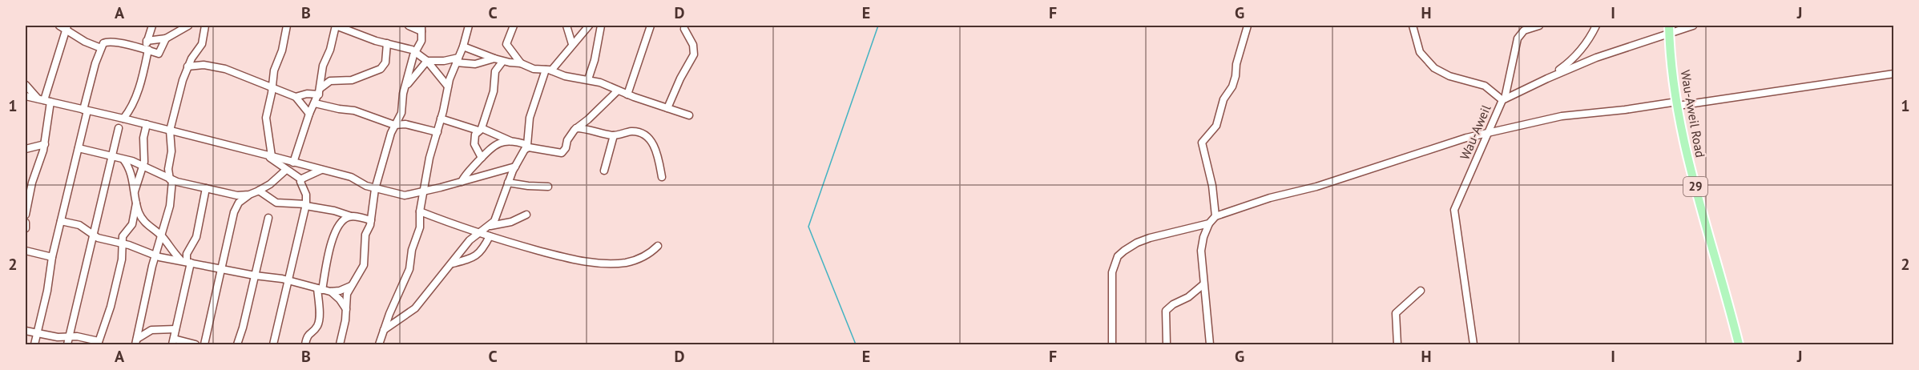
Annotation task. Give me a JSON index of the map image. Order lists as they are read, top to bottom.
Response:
{
  "streets": {
    "main road": ["Wau-Aweil Road", "29"],
    "street": ["Wau-Aweil"]
  },
  "crossings": [
    ["Wau-Aweil Road", "Wau-Aweil"]
  ],
  "grid": {
    "columns": [
      "A",
      "B",
      "C",
      "D",
      "E",
      "F",
      "G",
      "H",
      "I",
      "J"
    ],
    "rows": ["1", "2"]
  }
}
